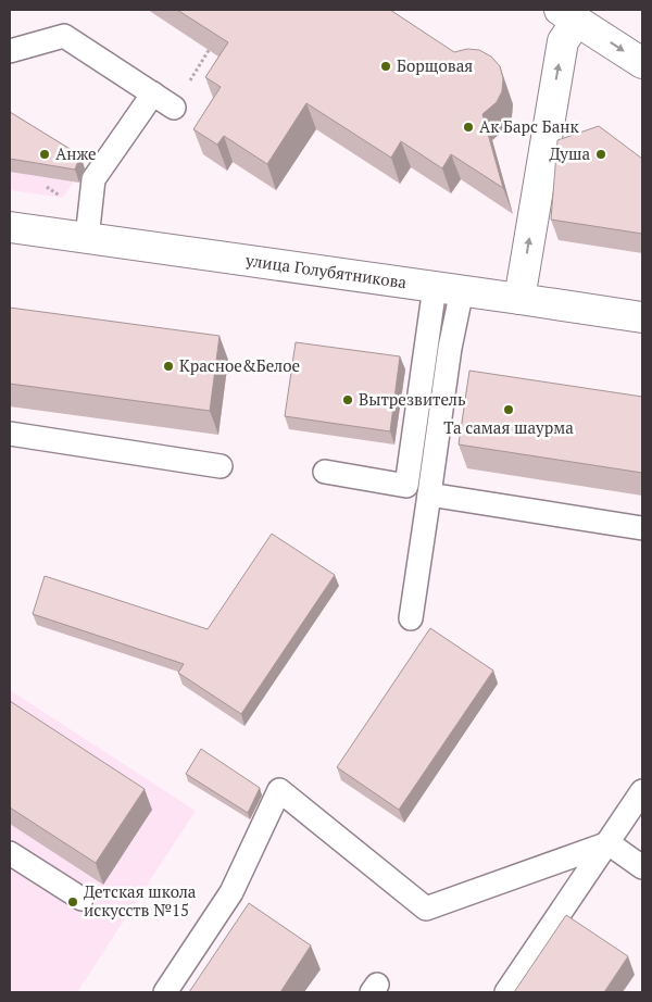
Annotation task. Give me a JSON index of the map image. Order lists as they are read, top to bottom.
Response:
{
  "streets": {
    "street": ["улица Голубятникова"]
  },
  "places": [
    "Борщовая",
    "Ак Барс Банк",
    "Анже",
    "Душа",
    "Красное&Белое",
    "Вытрезвитель",
    "Та самая шаурма",
    "Детская школа искусств №15"
  ]
}
